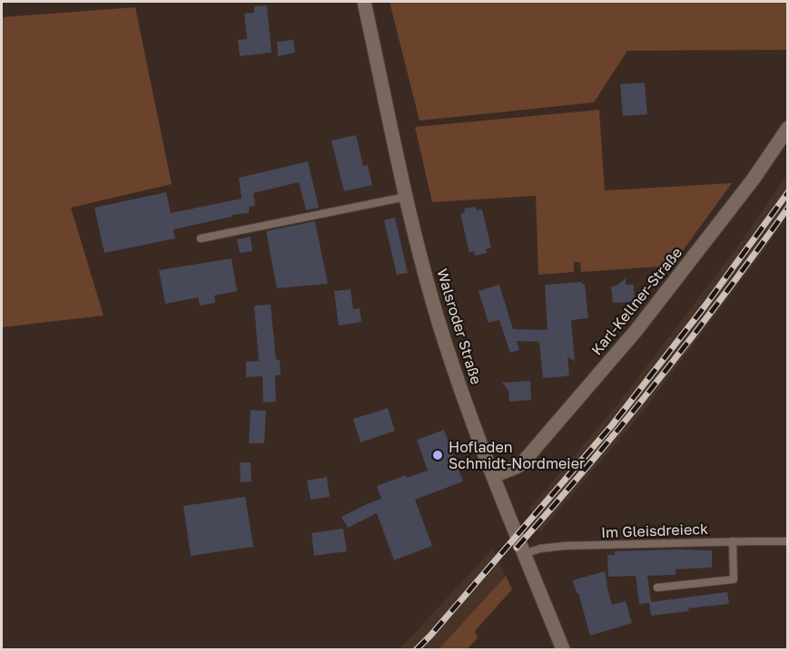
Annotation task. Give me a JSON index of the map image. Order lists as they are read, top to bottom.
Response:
{
  "streets": {
    "street": ["Karl-Kellner-Straße", "Walsroder Straße"],
    "lane": ["Im Gleisdreieck"]
  },
  "crossings": [
    ["Karl-Kellner-Straße", "Walsroder Straße"],
    ["Walsroder Straße", "Im Gleisdreieck"]
  ],
  "places": ["Hofladen Schmidt-Nordmeier"]
}
